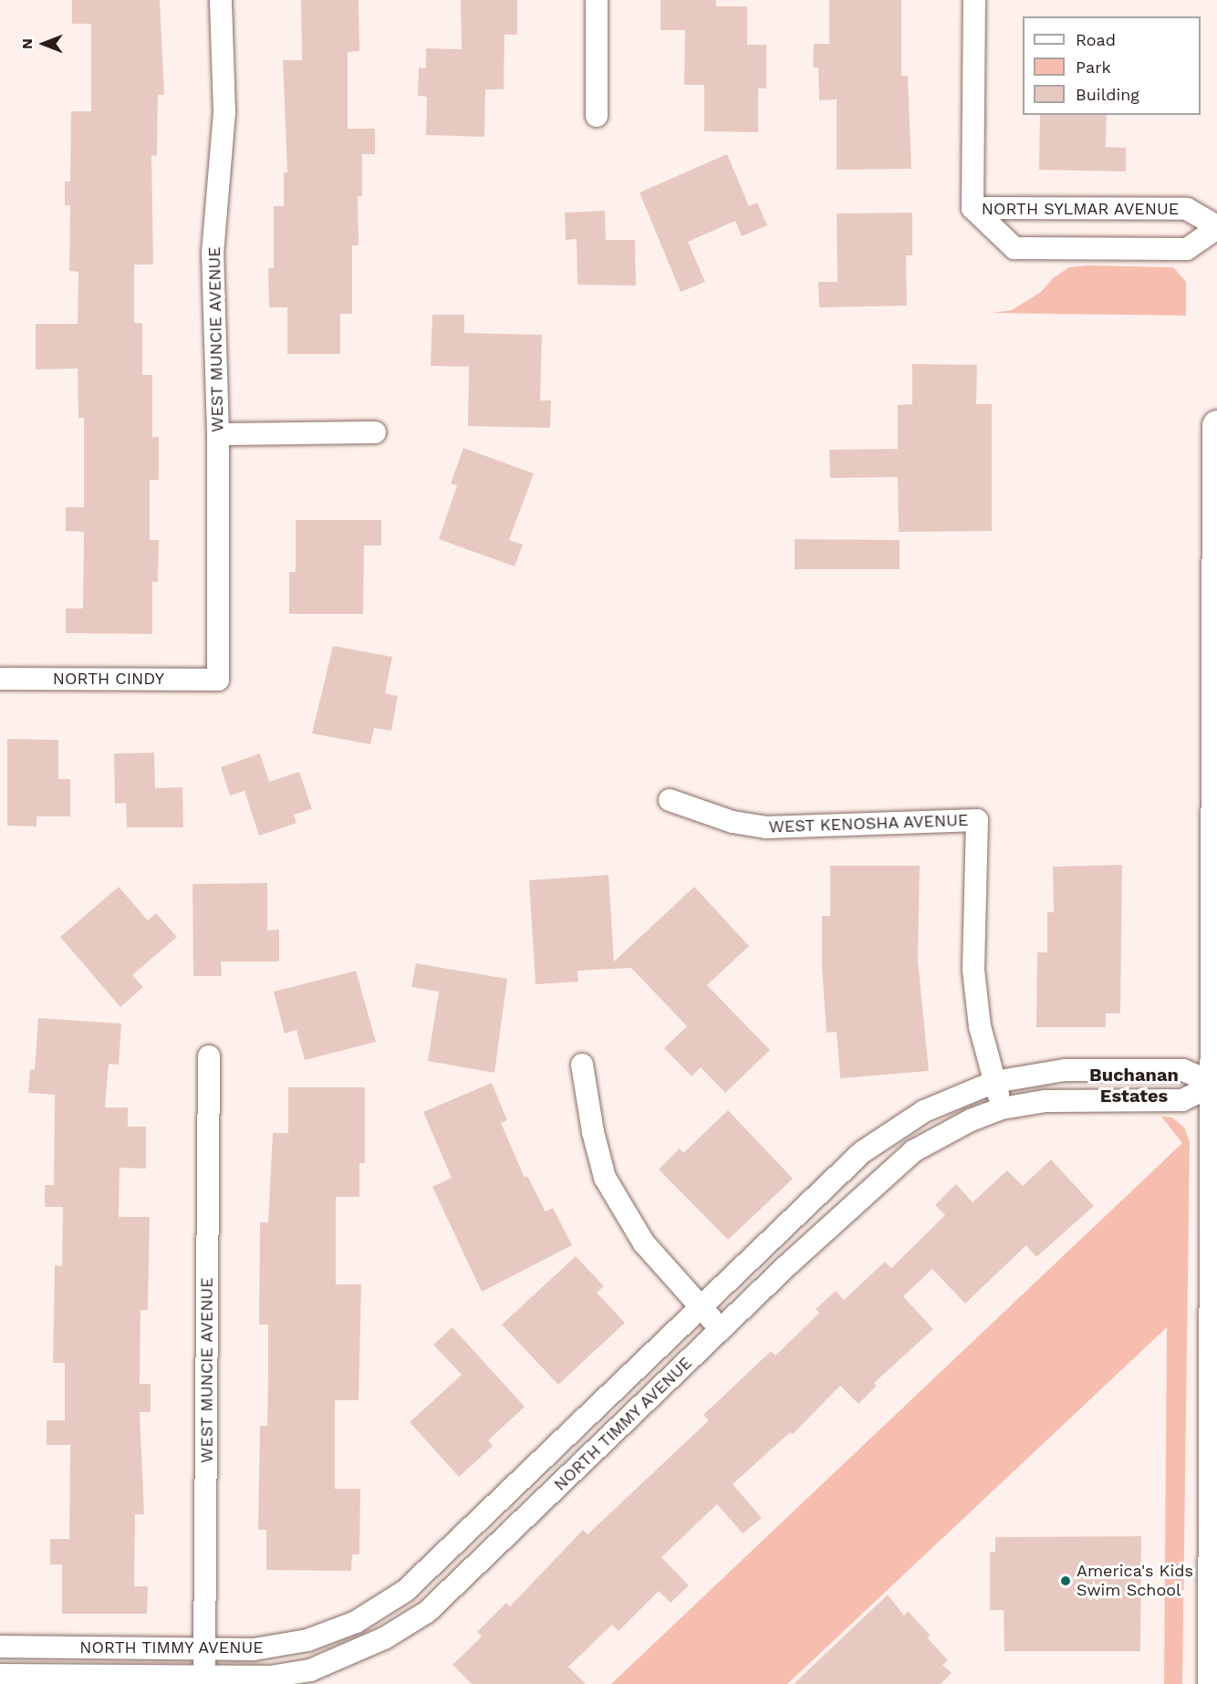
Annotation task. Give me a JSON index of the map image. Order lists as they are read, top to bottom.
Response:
{
  "streets": {
    "street": [
      "NORTH SYLMAR AVENUE",
      "WEST MUNCIE AVENUE",
      "NORTH CINDY",
      "WEST KENOSHA AVENUE",
      "NORTH TIMMY AVENUE"
    ]
  },
  "crossings": [
    ["WEST MUNCIE AVENUE", "NORTH CINDY"],
    ["WEST MUNCIE AVENUE", "NORTH TIMMY AVENUE"],
    ["WEST KENOSHA AVENUE", "NORTH TIMMY AVENUE"]
  ],
  "districts": ["Buchanan Estates"],
  "places": ["America's Kids Swim School"],
  "legend": ["Road", "Park", "Building"],
  "north": "left"
}
